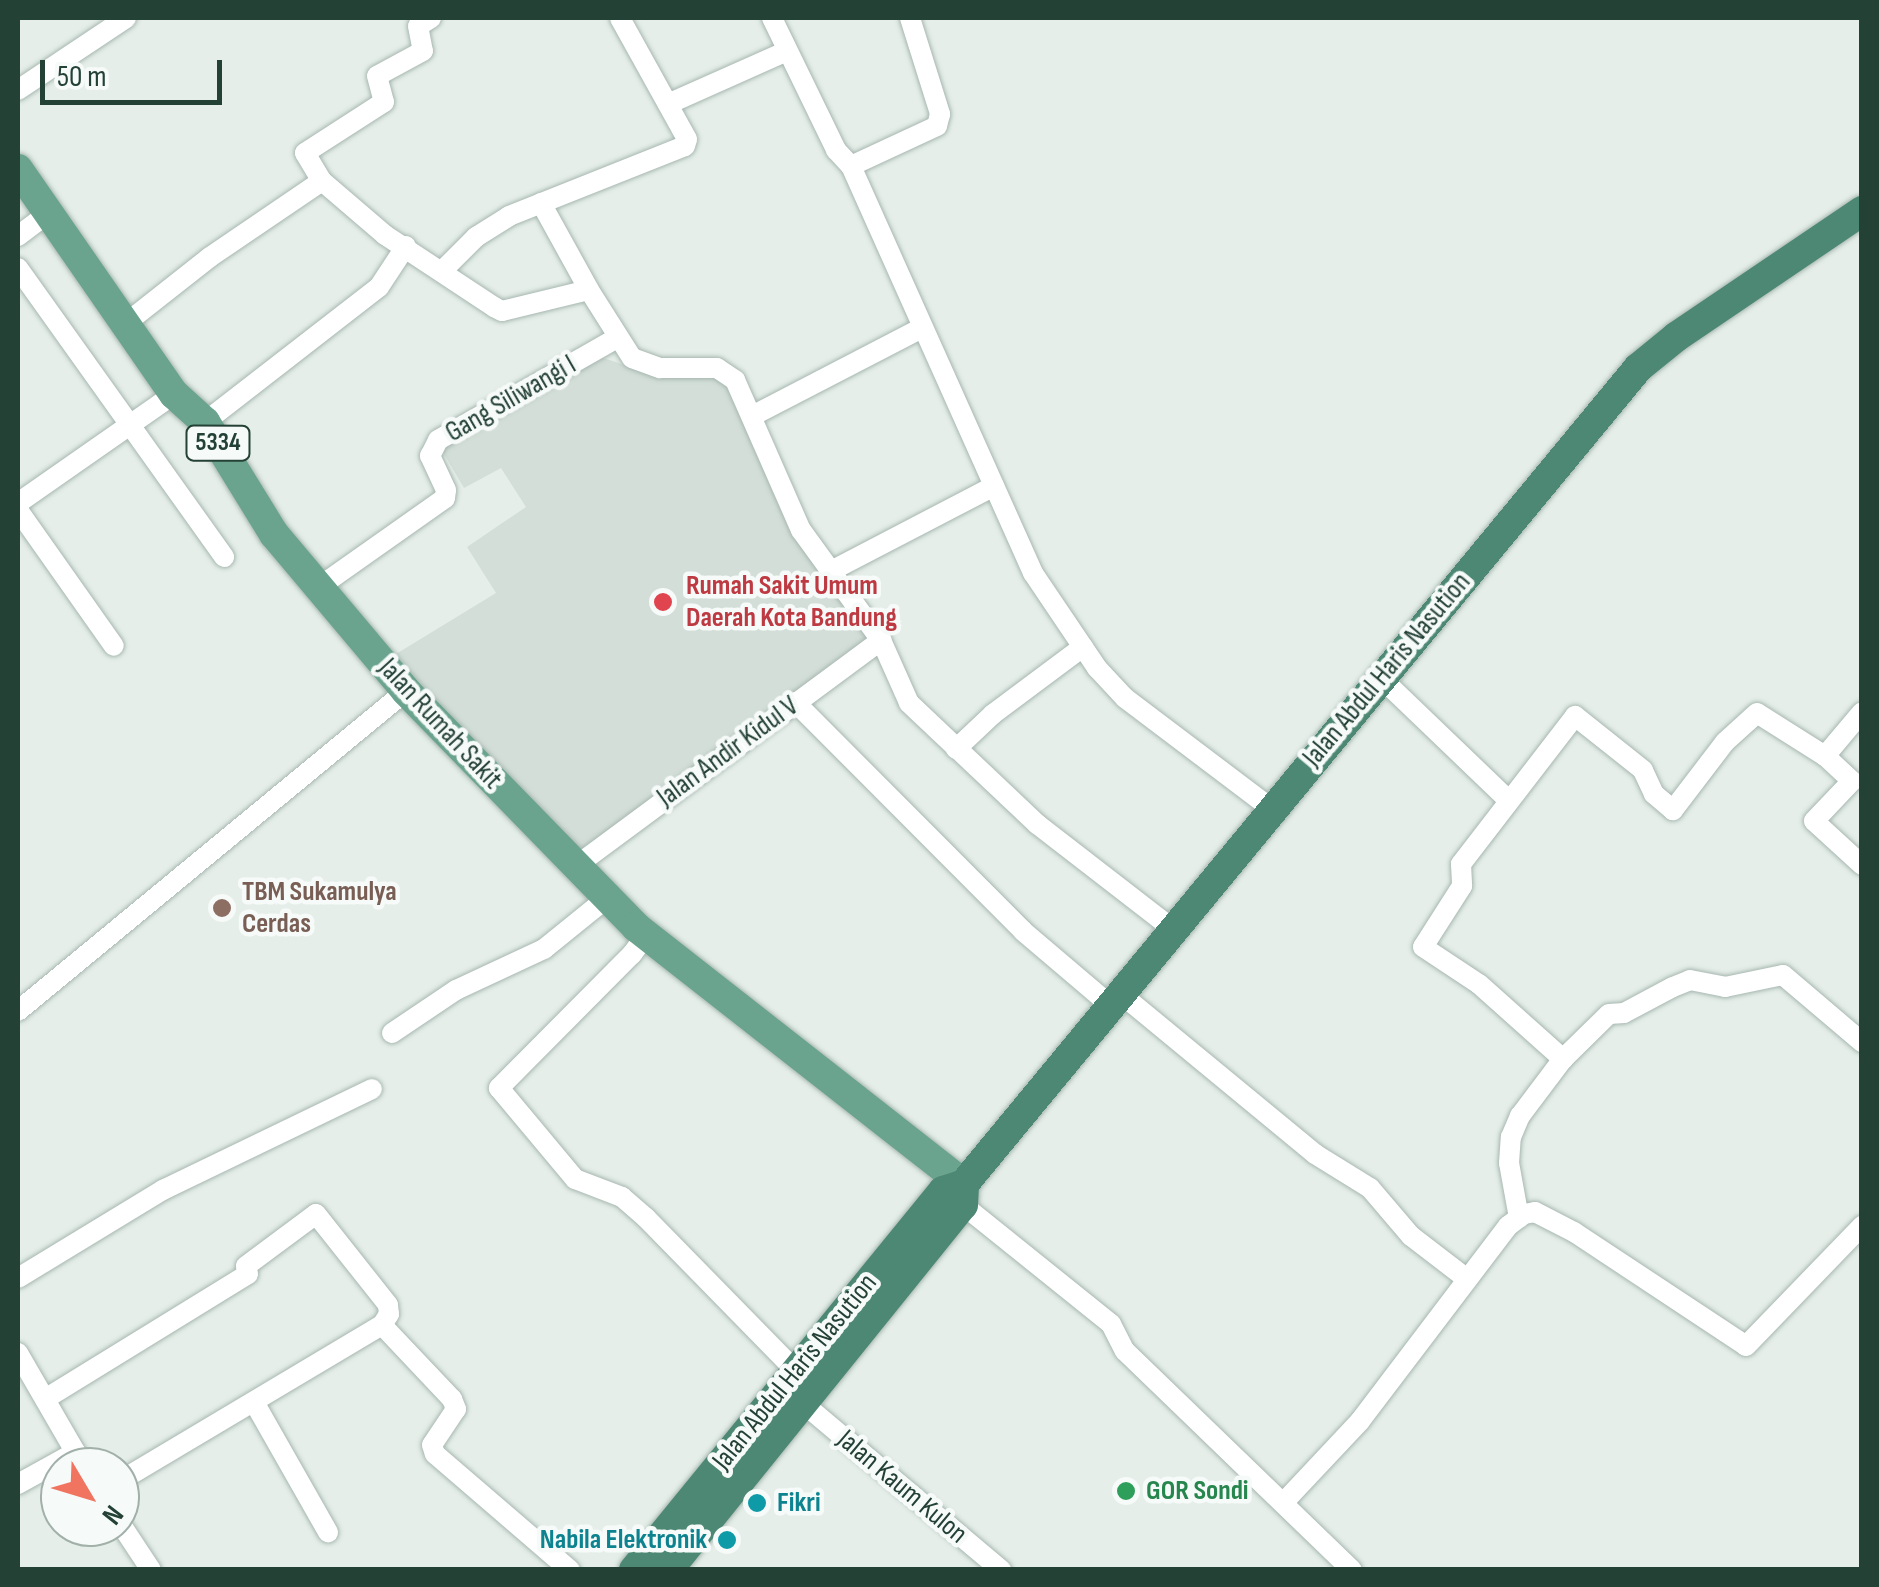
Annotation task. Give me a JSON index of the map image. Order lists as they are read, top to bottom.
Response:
{
  "streets": {
    "highway": ["Jalan Abdul Haris Nasution"],
    "main road": ["5334", "Jalan Rumah Sakit"],
    "street": ["Gang Siliwangi I", "Jalan Andir Kidul V", "Jalan Kaum Kulon"]
  },
  "crossings": [
    ["Gang Siliwangi I", "Jalan Rumah Sakit"],
    ["Jalan Abdul Haris Nasution", "Jalan Rumah Sakit"],
    ["Jalan Abdul Haris Nasution", "Jalan Kaum Kulon"],
    ["Jalan Rumah Sakit", "Jalan Andir Kidul V"]
  ],
  "places": [
    "Rumah Sakit Umum Daerah Kota Bandung",
    "TBM Sukamulya Cerdas",
    "GOR Sondi",
    "Fikri",
    "Nabila Elektronik"
  ],
  "scale_bar": "50 m",
  "north": "bottom right"
}
